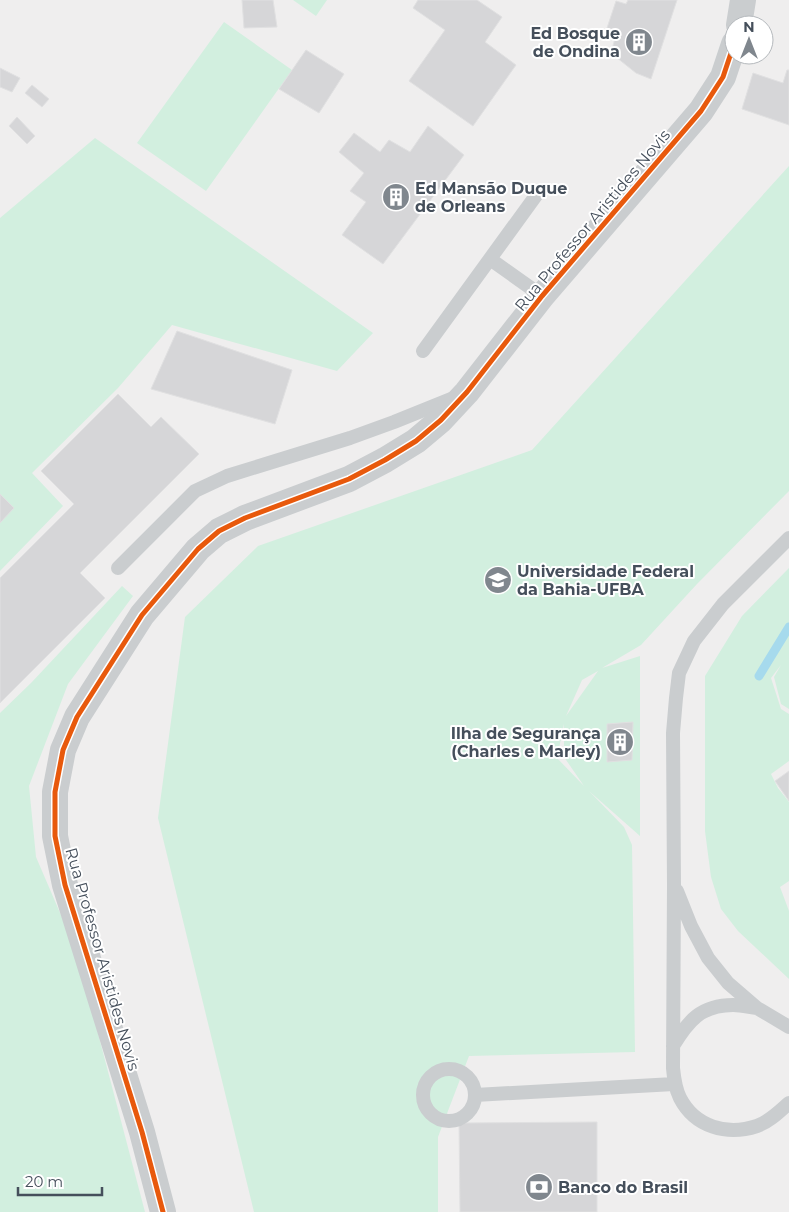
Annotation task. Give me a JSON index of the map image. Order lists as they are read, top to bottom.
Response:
{
  "streets": {
    "street": ["Rua Professor Aristides Novis"]
  },
  "places": {
    "building": ["Ed Bosque de Ondina", "Ed Mansão Duque de Orleans", "Ilha de Segurança (Charles e Marley)"],
    "school or university": ["Universidade Federal da Bahia-UFBA"],
    "bank": ["Banco do Brasil"]
  },
  "scale_bar": "20 m",
  "north": "top"
}
